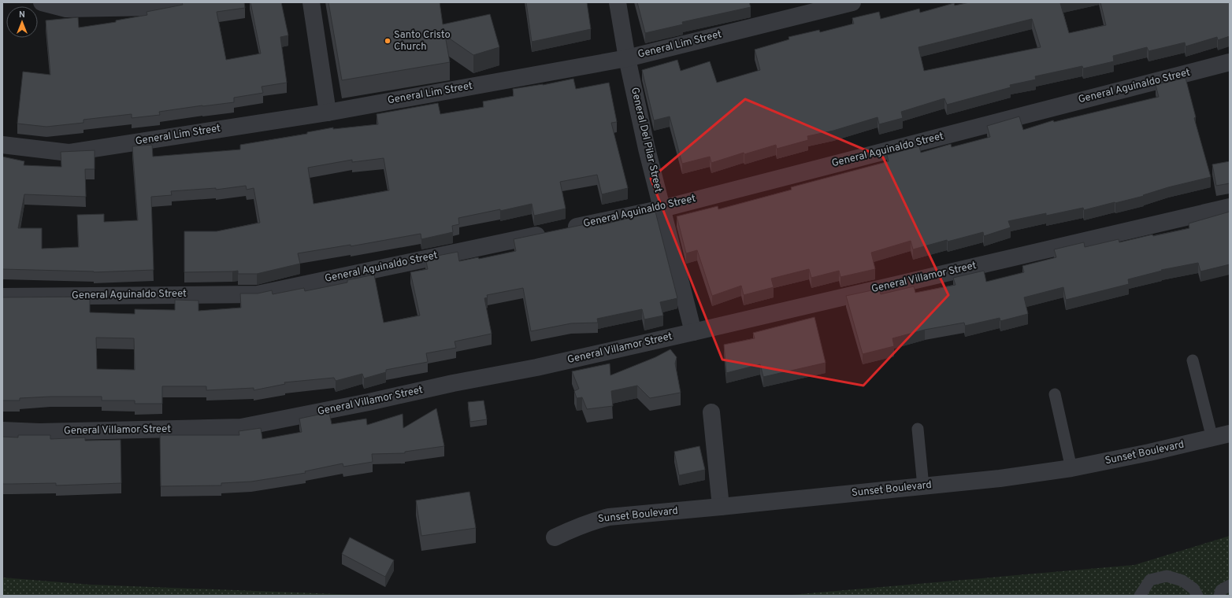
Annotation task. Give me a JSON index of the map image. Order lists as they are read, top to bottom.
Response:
{
  "streets": {
    "street": [
      "General Lim Street",
      "General Aguinaldo Street",
      "General Del Pilar Street",
      "General Villamor Street",
      "Sunset Boulevard"
    ]
  },
  "crossings": [
    ["General Lim Street", "General Del Pilar Street"],
    ["General Aguinaldo Street", "General Del Pilar Street"],
    ["General Del Pilar Street", "General Villamor Street"]
  ],
  "places": ["Santo Cristo Church"],
  "north": "top"
}
